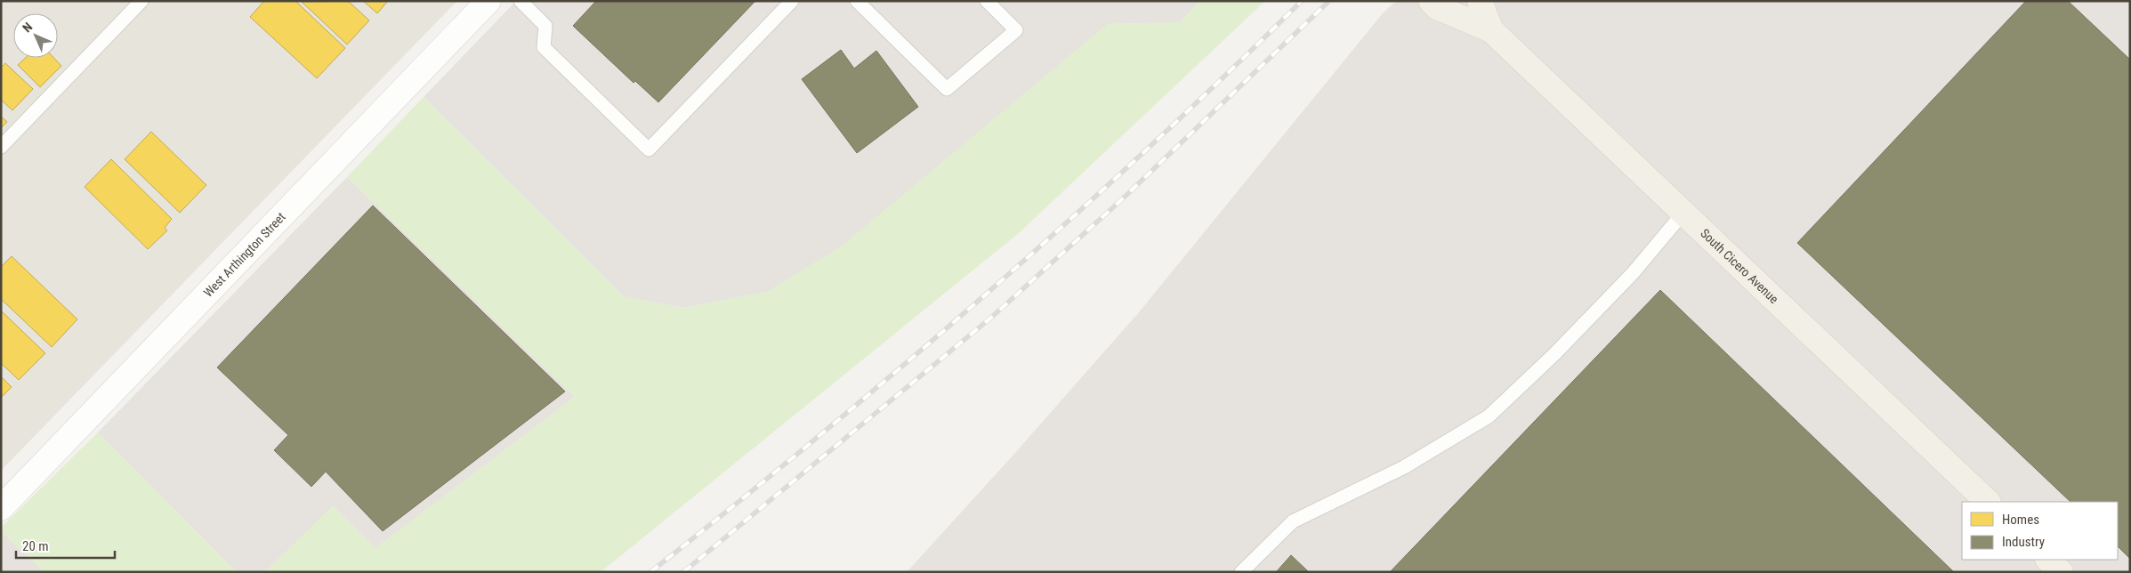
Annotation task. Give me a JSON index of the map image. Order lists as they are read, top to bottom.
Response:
{
  "streets": {
    "main road": ["South Cicero Avenue"],
    "street": ["West Arthington Street"]
  },
  "legend": ["Homes", "Industry"],
  "scale_bar": "20 m",
  "north": "top left"
}
